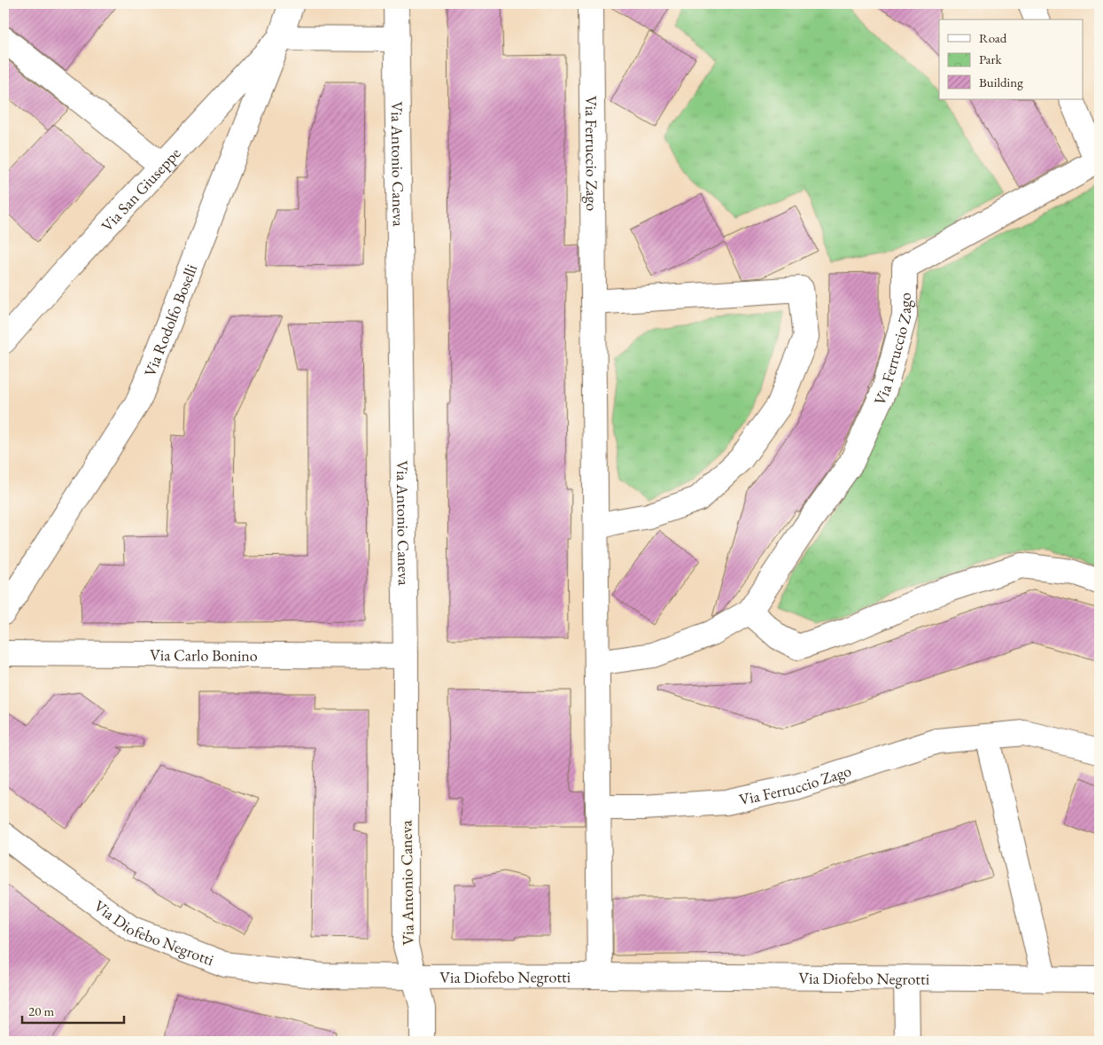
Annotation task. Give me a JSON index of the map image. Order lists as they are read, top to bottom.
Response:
{
  "streets": {
    "street": [
      "Via Ferruccio Zago",
      "Via Antonio Caneva",
      "Via San Giuseppe",
      "Via Rodolfo Boselli",
      "Via Carlo Bonino",
      "Via Diofebo Negrotti"
    ]
  },
  "crossings": [
    ["Via Ferruccio Zago", "Via Diofebo Negrotti"],
    ["Via Antonio Caneva", "Via Carlo Bonino"],
    ["Via Antonio Caneva", "Via Diofebo Negrotti"],
    ["Via San Giuseppe", "Via Rodolfo Boselli"]
  ],
  "legend": ["Road", "Park", "Building"],
  "scale_bar": "20 m"
}
